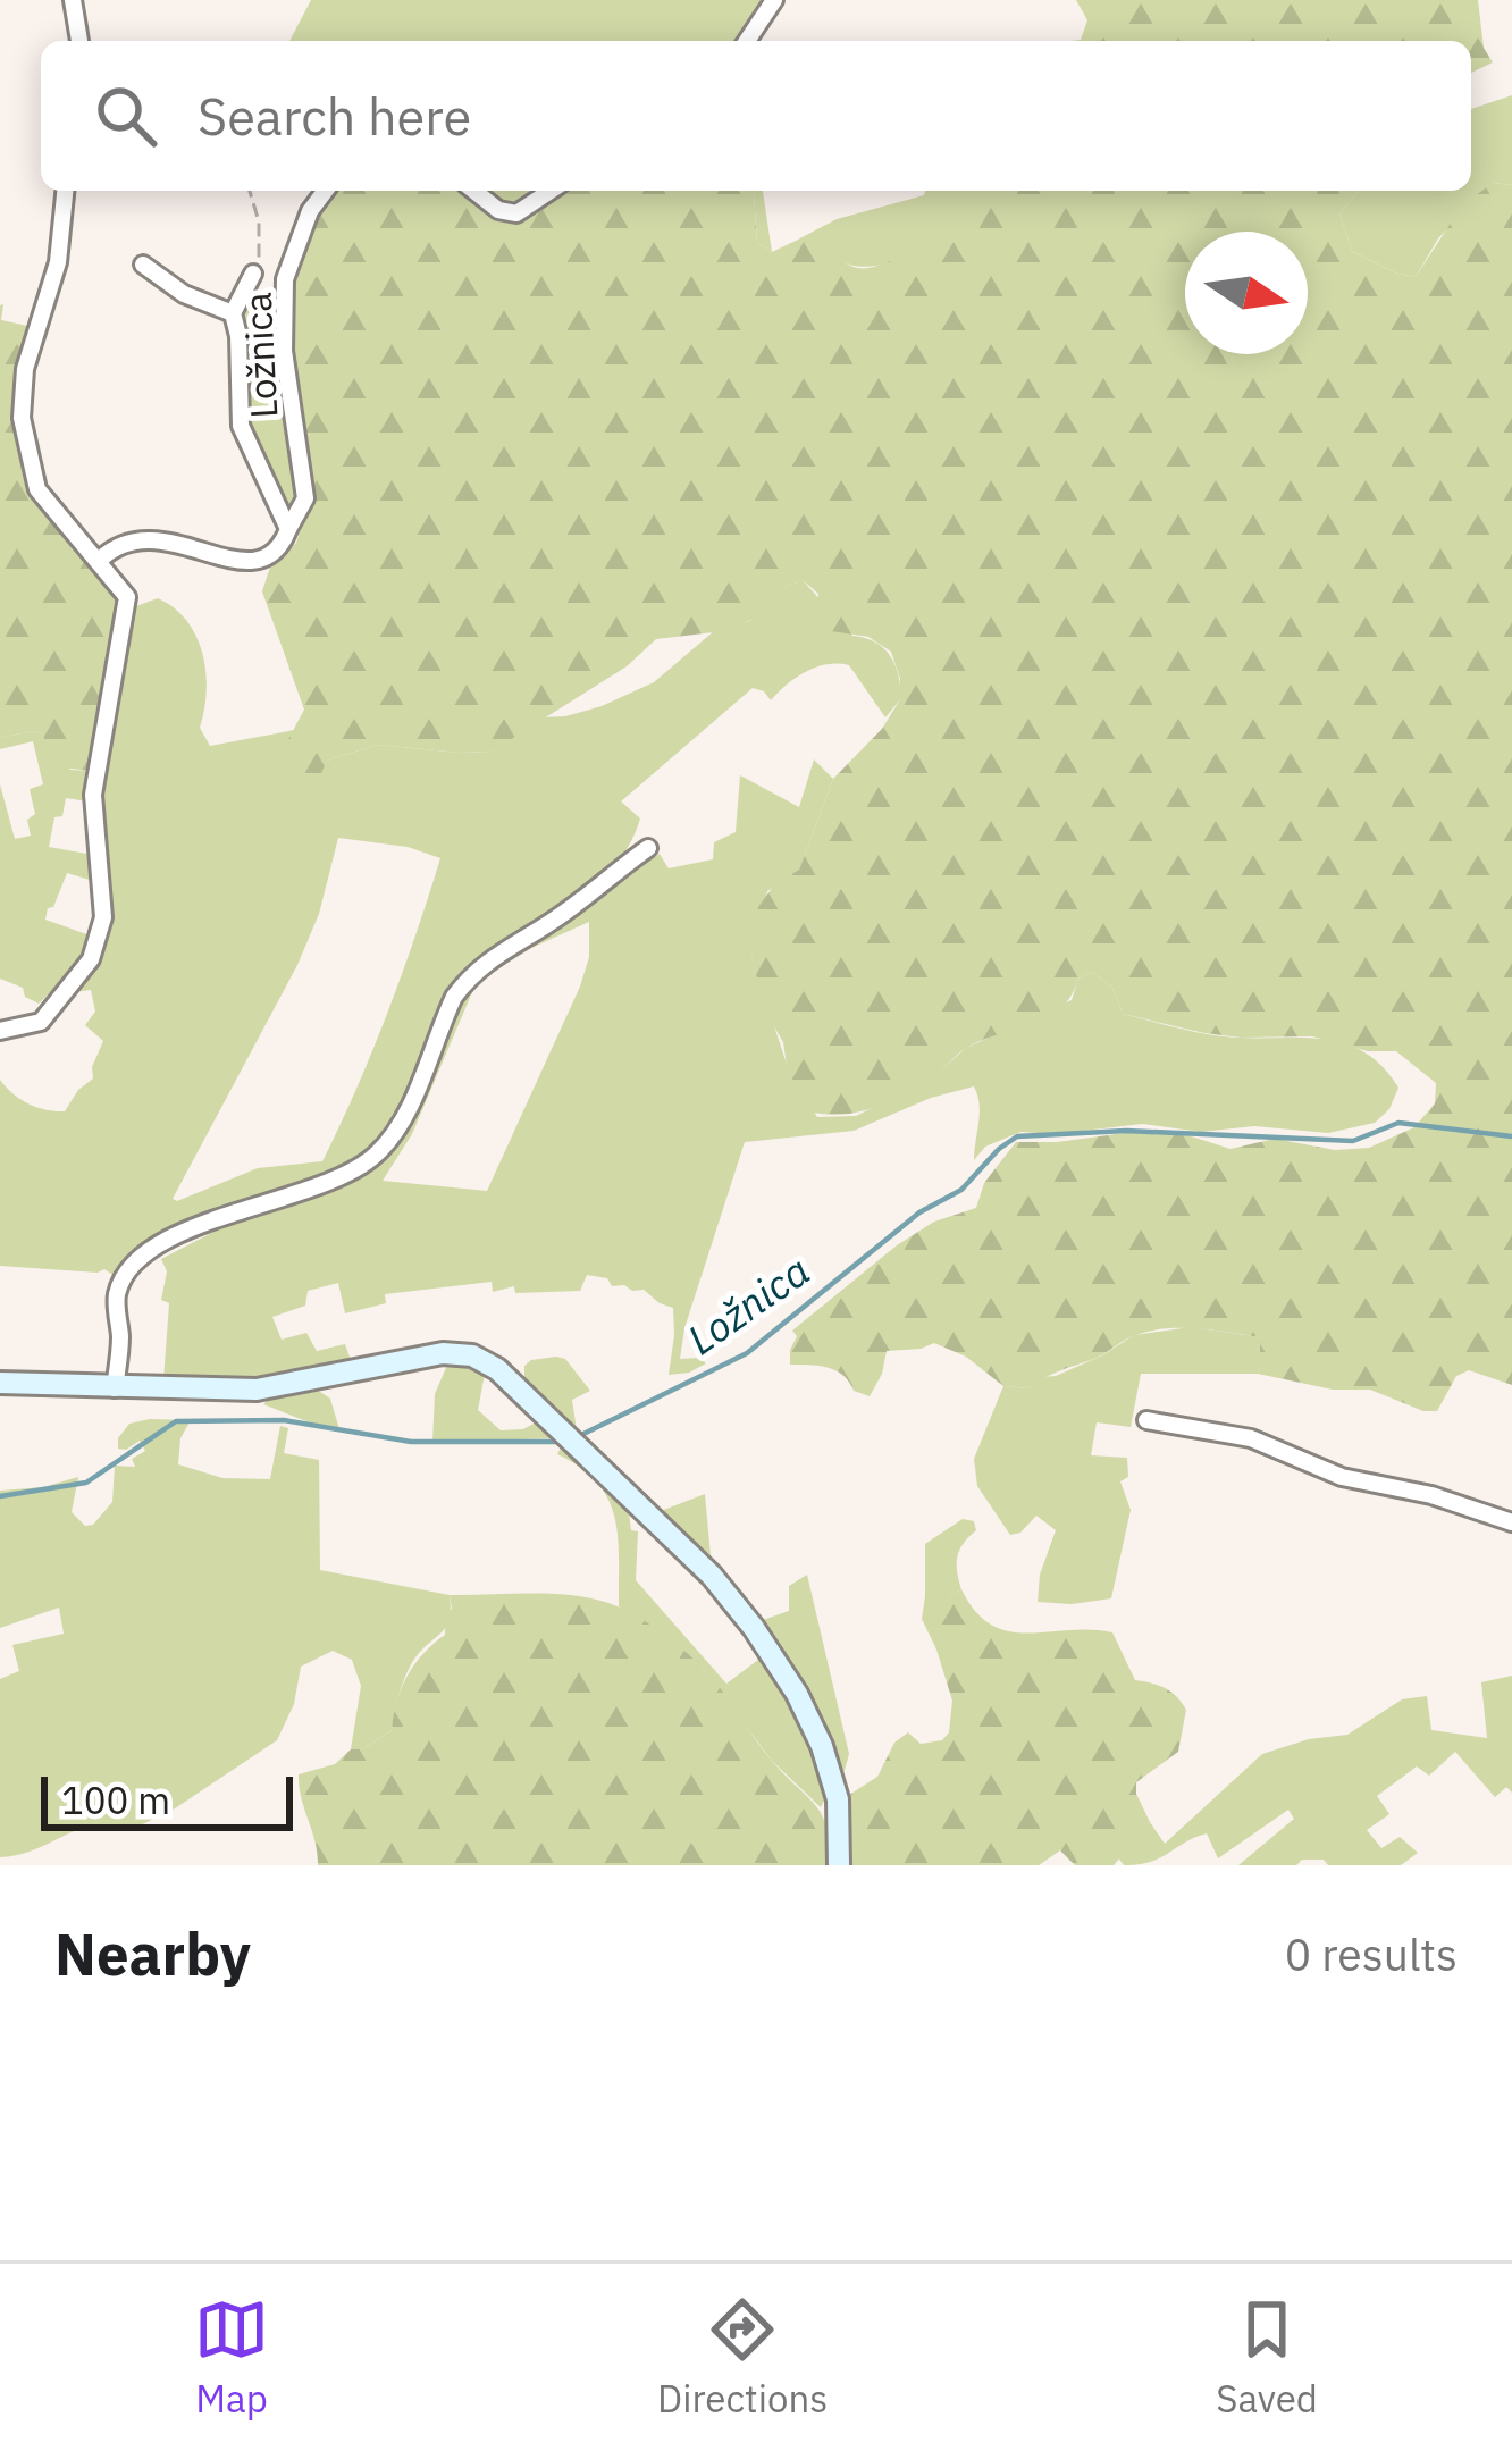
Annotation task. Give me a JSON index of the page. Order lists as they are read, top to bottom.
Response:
{
  "streets": {
    "street": ["Ložnica"]
  },
  "water": ["Ložnica"],
  "scale_bar": "100 m",
  "north": "right",
  "page": {
    "search": "Search here",
    "scale": "100 m",
    "heading": ["Nearby", "0 results"],
    "nav": ["Map", "Directions", "Saved"]
  }
}
